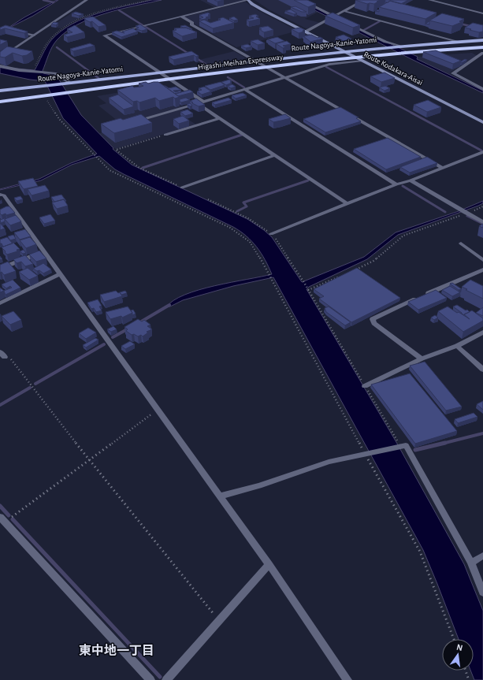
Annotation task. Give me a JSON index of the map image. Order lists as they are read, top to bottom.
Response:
{
  "streets": {
    "highway": ["Higashi-Meihan Expressway"],
    "main road": ["Route Nagoya-Kanie-Yatomi", "Route Kodakara-Aisai"]
  },
  "crossings": [
    ["Route Nagoya-Kanie-Yatomi", "Route Kodakara-Aisai"]
  ],
  "districts": ["東中地一丁目"],
  "north": "top"
}
